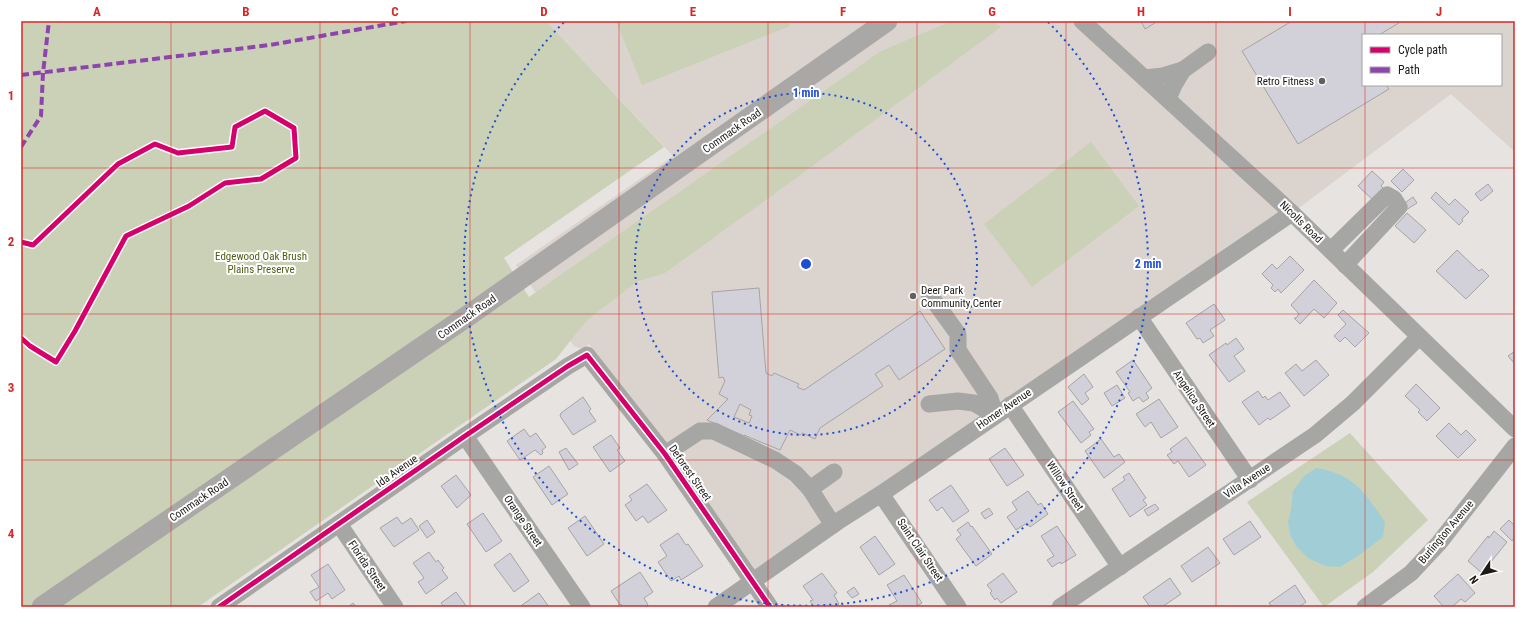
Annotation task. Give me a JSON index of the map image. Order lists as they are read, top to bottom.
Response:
{
  "streets": {
    "main road": ["Commack Road"],
    "street": [
      "Nicolls Road",
      "Angelica Street",
      "Homer Avenue",
      "Ida Avenue",
      "Deforest Street",
      "Villa Avenue",
      "Willow Street",
      "Orange Street",
      "Burlington Avenue",
      "Saint Clair Street",
      "Florida Street"
    ]
  },
  "crossings": [
    ["Nicolls Road", "Homer Avenue"],
    ["Nicolls Road", "Villa Avenue"],
    ["Angelica Street", "Homer Avenue"],
    ["Angelica Street", "Villa Avenue"],
    ["Homer Avenue", "Deforest Street"],
    ["Homer Avenue", "Willow Street"],
    ["Homer Avenue", "Saint Clair Street"],
    ["Ida Avenue", "Deforest Street"],
    ["Ida Avenue", "Orange Street"],
    ["Ida Avenue", "Florida Street"],
    ["Villa Avenue", "Willow Street"]
  ],
  "parks": ["Edgewood Oak Brush Plains Preserve"],
  "places": ["Retro Fitness", "Deer Park Community Center"],
  "legend": ["Cycle path", "Path"],
  "north": "bottom left",
  "grid": {
    "columns": [
      "A",
      "B",
      "C",
      "D",
      "E",
      "F",
      "G",
      "H",
      "I",
      "J"
    ],
    "rows": [
      "1",
      "2",
      "3",
      "4"
    ]
  },
  "rings": ["1 min", "2 min"]
}
